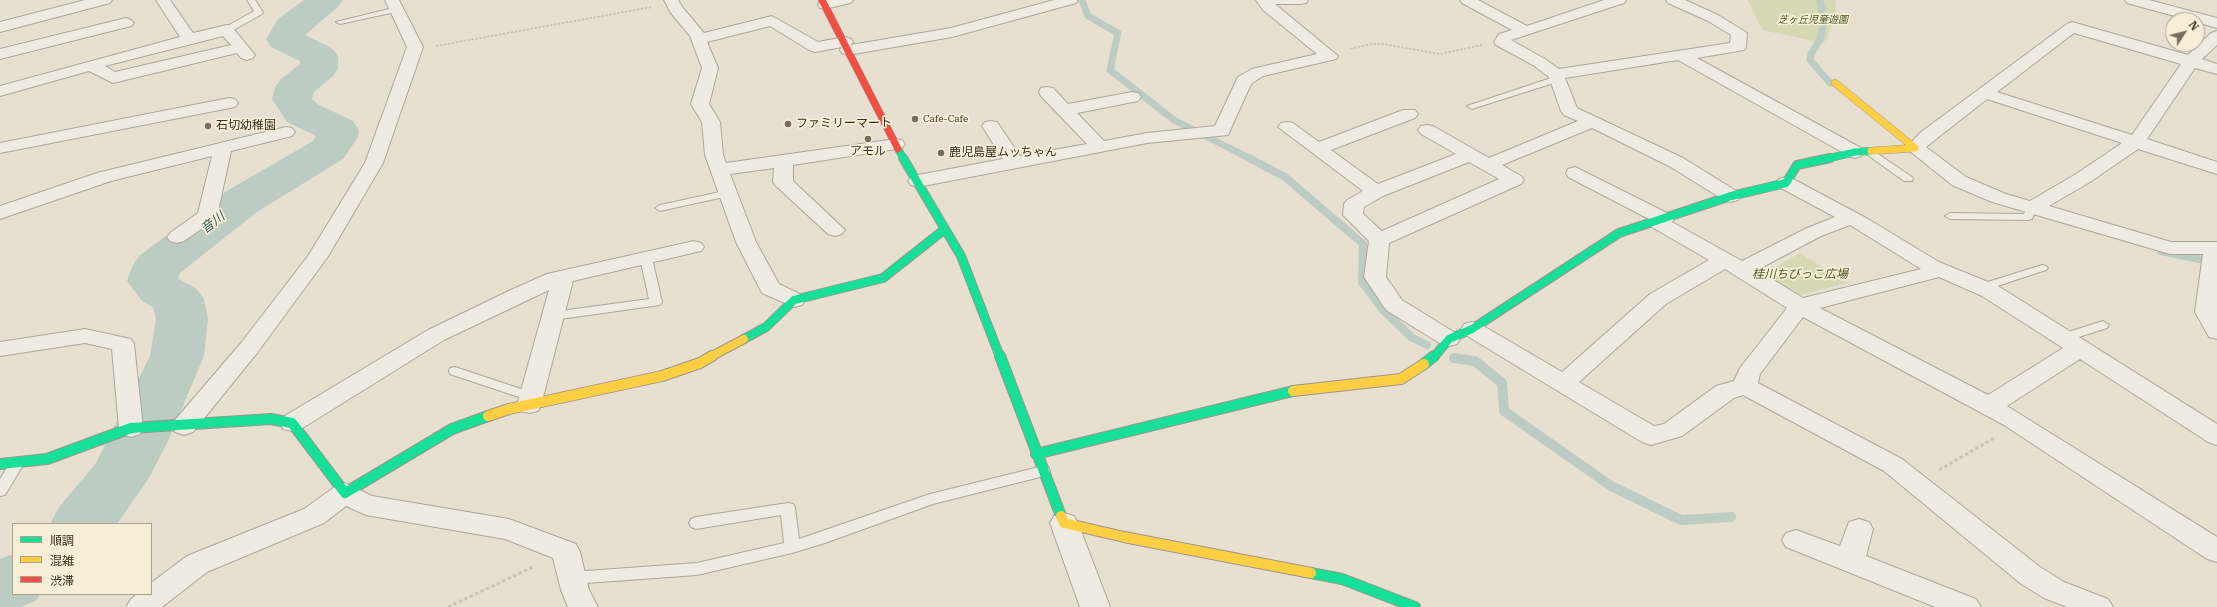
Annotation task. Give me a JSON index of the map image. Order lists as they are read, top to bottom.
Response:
{
  "water": ["音川"],
  "parks": ["芝ヶ丘児童遊園", "桂川ちびっこ広場"],
  "places": [
    "Cafe-Cafe",
    "ファミリーマート",
    "石切幼稚園",
    "アモル",
    "鹿児島屋ムッちゃん"
  ],
  "legend": ["順調", "混雑", "渋滞"],
  "north": "top right"
}
